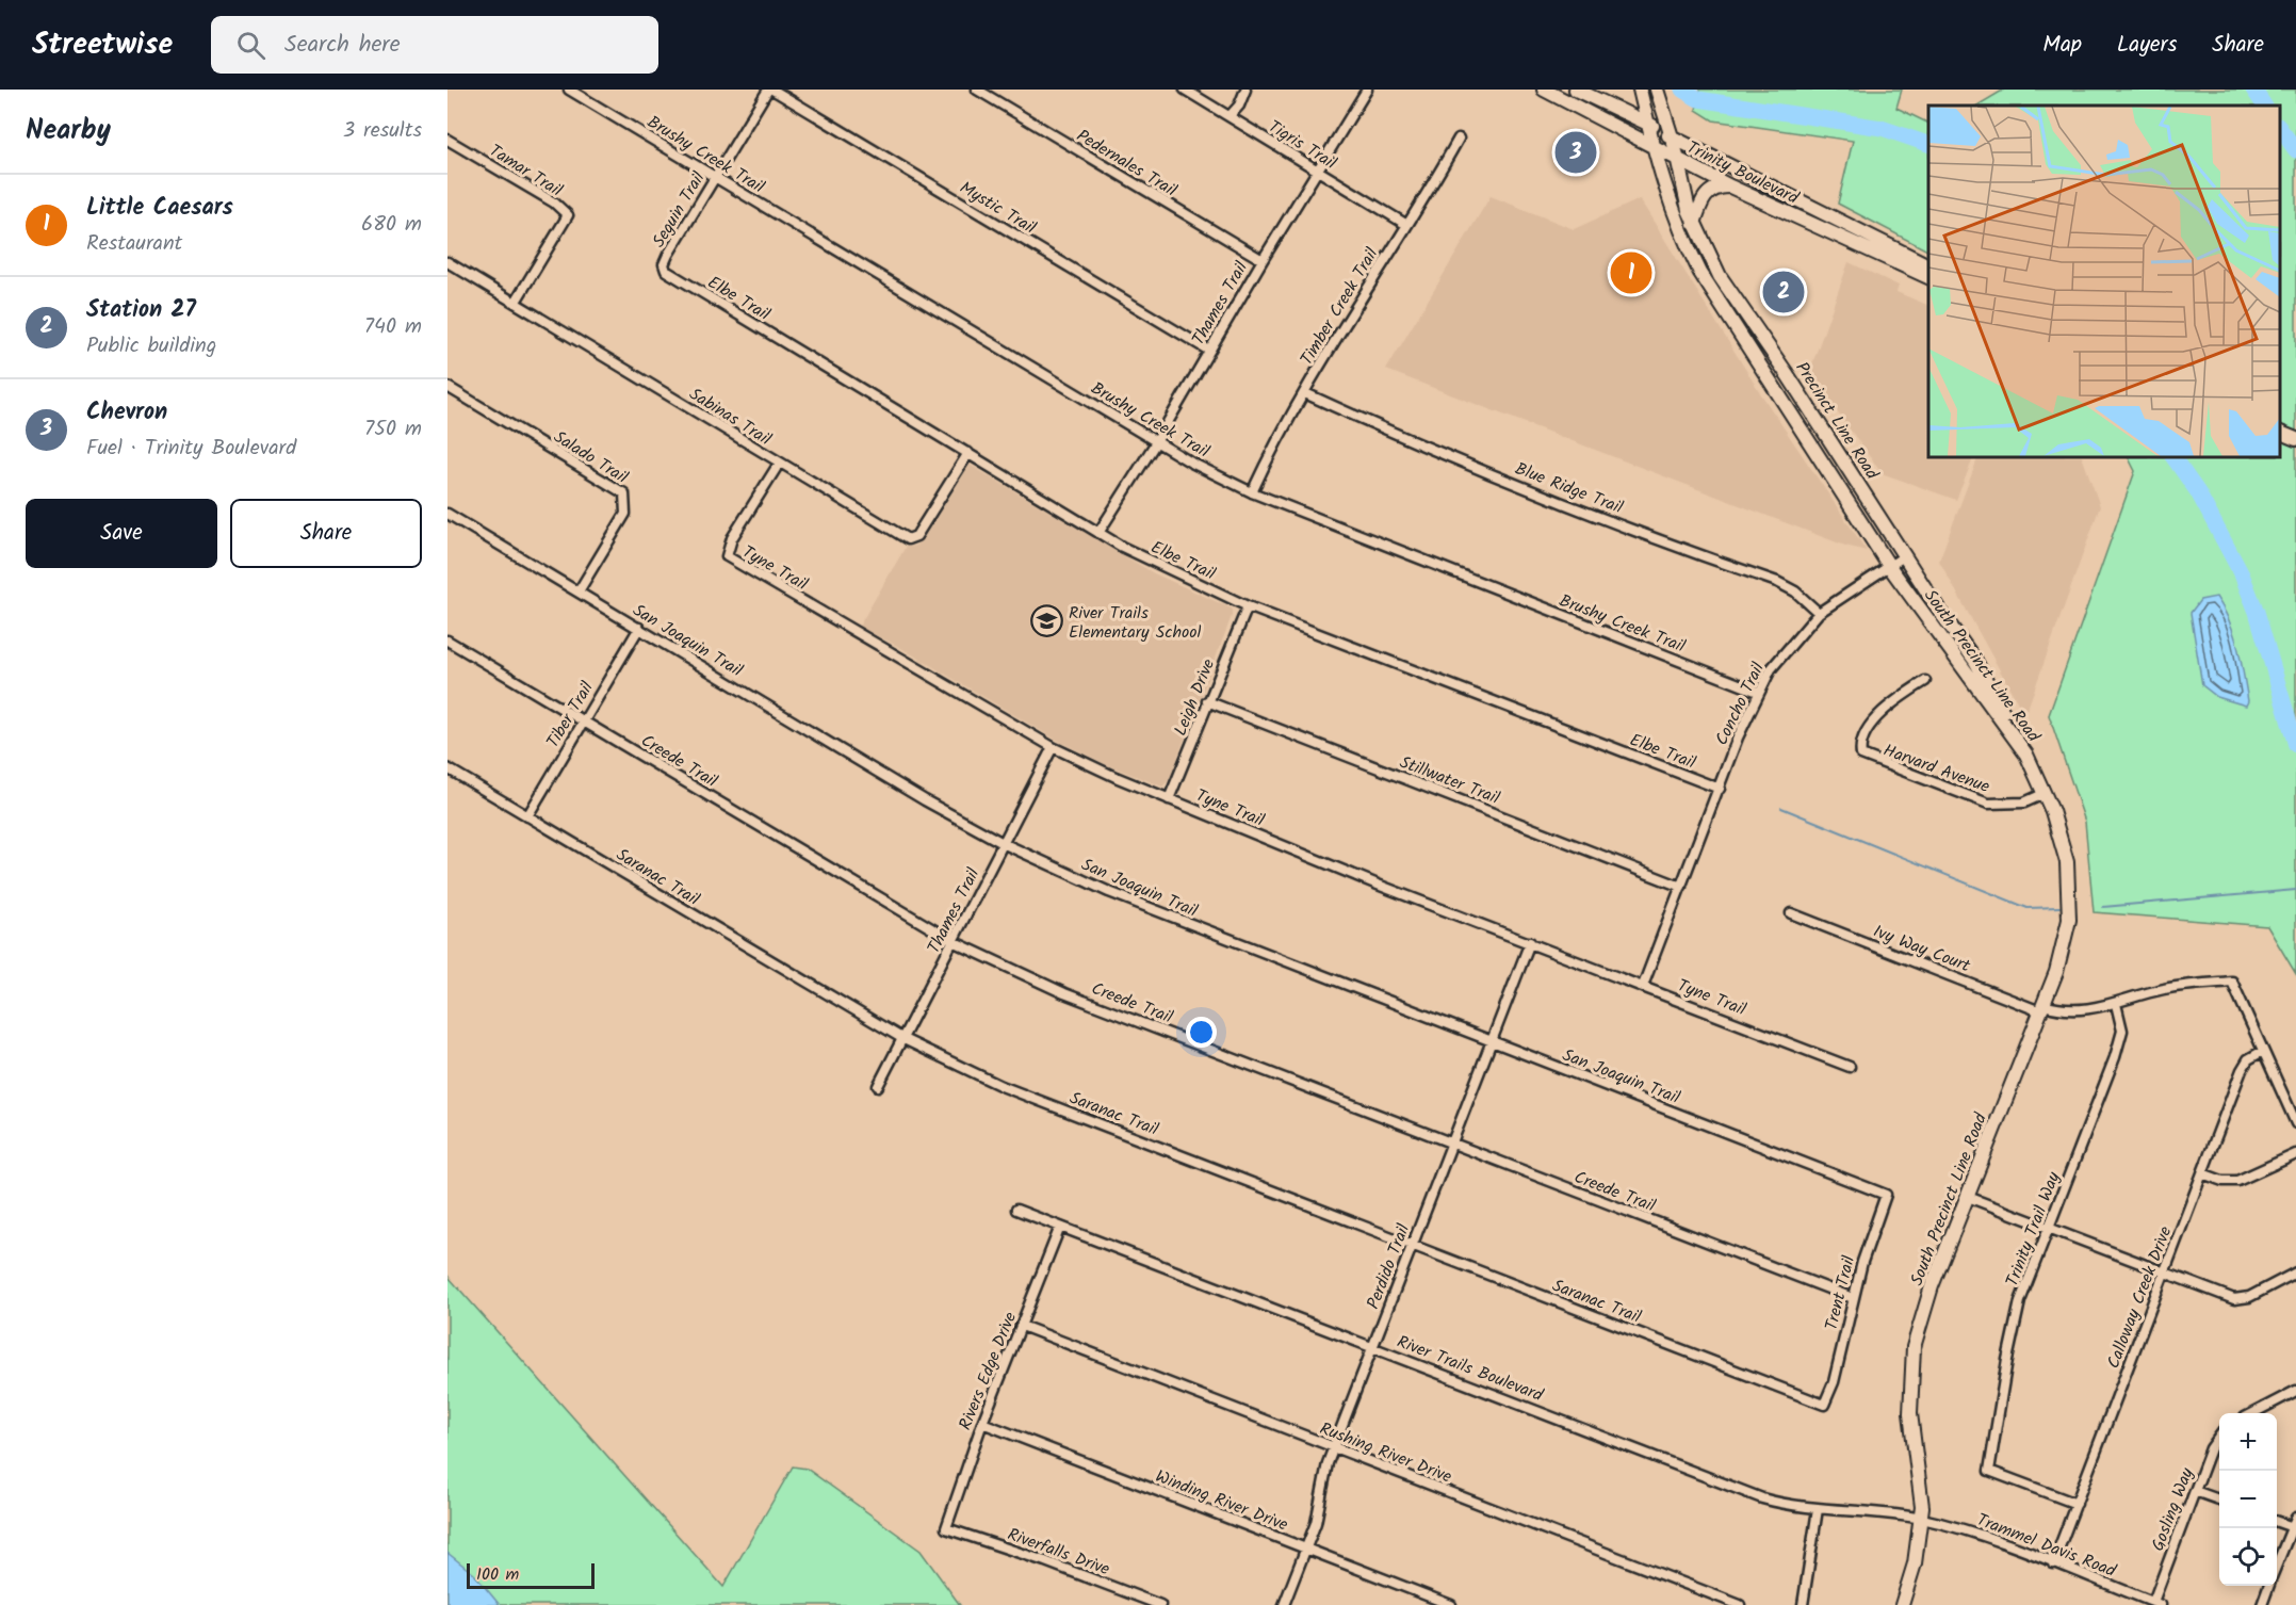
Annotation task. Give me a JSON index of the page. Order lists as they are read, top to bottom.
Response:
{
  "streets": {
    "main road": ["Trinity Boulevard", "Precinct Line Road", "South Precinct Line Road"],
    "street": [
      "Tigris Trail",
      "Brushy Creek Trail",
      "Pedernales Trail",
      "Tamar Trail",
      "Mystic Trail",
      "Seguin Trail",
      "Elbe Trail",
      "Thames Trail",
      "Timber Creek Trail",
      "Sabinas Trail",
      "Salado Trail",
      "Blue Ridge Trail",
      "Tyne Trail",
      "San Joaquin Trail",
      "Leigh Drive",
      "Concho Trail",
      "Tiber Trail",
      "Creede Trail",
      "Harvard Avenue",
      "Stillwater Trail",
      "Saranac Trail",
      "Ivy Way Court",
      "Trinity Trail Way",
      "Perdido Trail",
      "Trent Trail",
      "Calloway Creek Drive",
      "River Trails Boulevard",
      "Rivers Edge Drive",
      "Rushing River Drive",
      "Winding River Drive",
      "Gosling Way",
      "Trammel Davis Road",
      "Riverfalls Drive"
    ]
  },
  "crossings": [
    ["Tigris Trail", "Thames Trail"],
    ["Tigris Trail", "Timber Creek Trail"],
    ["Brushy Creek Trail", "Seguin Trail"],
    ["Brushy Creek Trail", "Thames Trail"],
    ["Brushy Creek Trail", "Timber Creek Trail"],
    ["Brushy Creek Trail", "Concho Trail"],
    ["Pedernales Trail", "Thames Trail"],
    ["Tamar Trail", "Sabinas Trail"],
    ["Trinity Boulevard", "Precinct Line Road"],
    ["Trinity Boulevard", "South Precinct Line Road"],
    ["Mystic Trail", "Seguin Trail"],
    ["Mystic Trail", "Thames Trail"],
    ["Seguin Trail", "Elbe Trail"],
    ["Elbe Trail", "Thames Trail"],
    ["Elbe Trail", "Sabinas Trail"],
    ["Elbe Trail", "Leigh Drive"],
    ["Elbe Trail", "Concho Trail"],
    ["Thames Trail", "Tyne Trail"],
    ["Thames Trail", "San Joaquin Trail"],
    ["Thames Trail", "Creede Trail"],
    ["Thames Trail", "Saranac Trail"],
    ["Timber Creek Trail", "Blue Ridge Trail"],
    ["Sabinas Trail", "Tyne Trail"],
    ["Precinct Line Road", "South Precinct Line Road"],
    ["Precinct Line Road", "Concho Trail"],
    ["Salado Trail", "San Joaquin Trail"],
    ["Blue Ridge Trail", "Concho Trail"],
    ["Tyne Trail", "Leigh Drive"],
    ["Tyne Trail", "Concho Trail"],
    ["Tyne Trail", "Perdido Trail"],
    ["San Joaquin Trail", "Tiber Trail"],
    ["San Joaquin Trail", "Perdido Trail"],
    ["San Joaquin Trail", "Trent Trail"],
    ["South Precinct Line Road", "Concho Trail"],
    ["South Precinct Line Road", "Harvard Avenue"],
    ["South Precinct Line Road", "Ivy Way Court"],
    ["South Precinct Line Road", "River Trails Boulevard"],
    ["South Precinct Line Road", "Trammel Davis Road"],
    ["Leigh Drive", "Stillwater Trail"],
    ["Concho Trail", "Stillwater Trail"],
    ["Tiber Trail", "Creede Trail"],
    ["Tiber Trail", "Saranac Trail"],
    ["Creede Trail", "Perdido Trail"],
    ["Creede Trail", "Trent Trail"],
    ["Saranac Trail", "Perdido Trail"],
    ["Saranac Trail", "Trent Trail"],
    ["Ivy Way Court", "Trinity Trail Way"],
    ["Ivy Way Court", "Calloway Creek Drive"],
    ["Trinity Trail Way", "Calloway Creek Drive"],
    ["Perdido Trail", "River Trails Boulevard"],
    ["Perdido Trail", "Rushing River Drive"],
    ["Perdido Trail", "Winding River Drive"],
    ["Calloway Creek Drive", "Trammel Davis Road"],
    ["River Trails Boulevard", "Rivers Edge Drive"],
    ["River Trails Boulevard", "Trammel Davis Road"],
    ["Rivers Edge Drive", "Rushing River Drive"],
    ["Rivers Edge Drive", "Winding River Drive"],
    ["Rivers Edge Drive", "Riverfalls Drive"],
    ["Gosling Way", "Trammel Davis Road"]
  ],
  "places": {
    "school or university": ["River Trails Elementary School"]
  },
  "scale_bar": "100 m",
  "page": {
    "header": "Streetwise",
    "search": "Search here",
    "nav": ["Map", "Layers", "Share"],
    "heading": ["Nearby", "3 results"],
    "pins": ["3", "1", "2"],
    "list": [
      {
        "mark": "1",
        "name": "Little Caesars",
        "note": "Restaurant",
        "value": "680 m"
      },
      {
        "mark": "2",
        "name": "Station 27",
        "note": "Public building",
        "value": "740 m"
      },
      {
        "mark": "3",
        "name": "Chevron",
        "note": "Fuel · Trinity Boulevard",
        "value": "750 m"
      }
    ],
    "buttons": ["Save", "Share"],
    "map_buttons": ["+", "−"],
    "scale": "100 m"
  }
}
